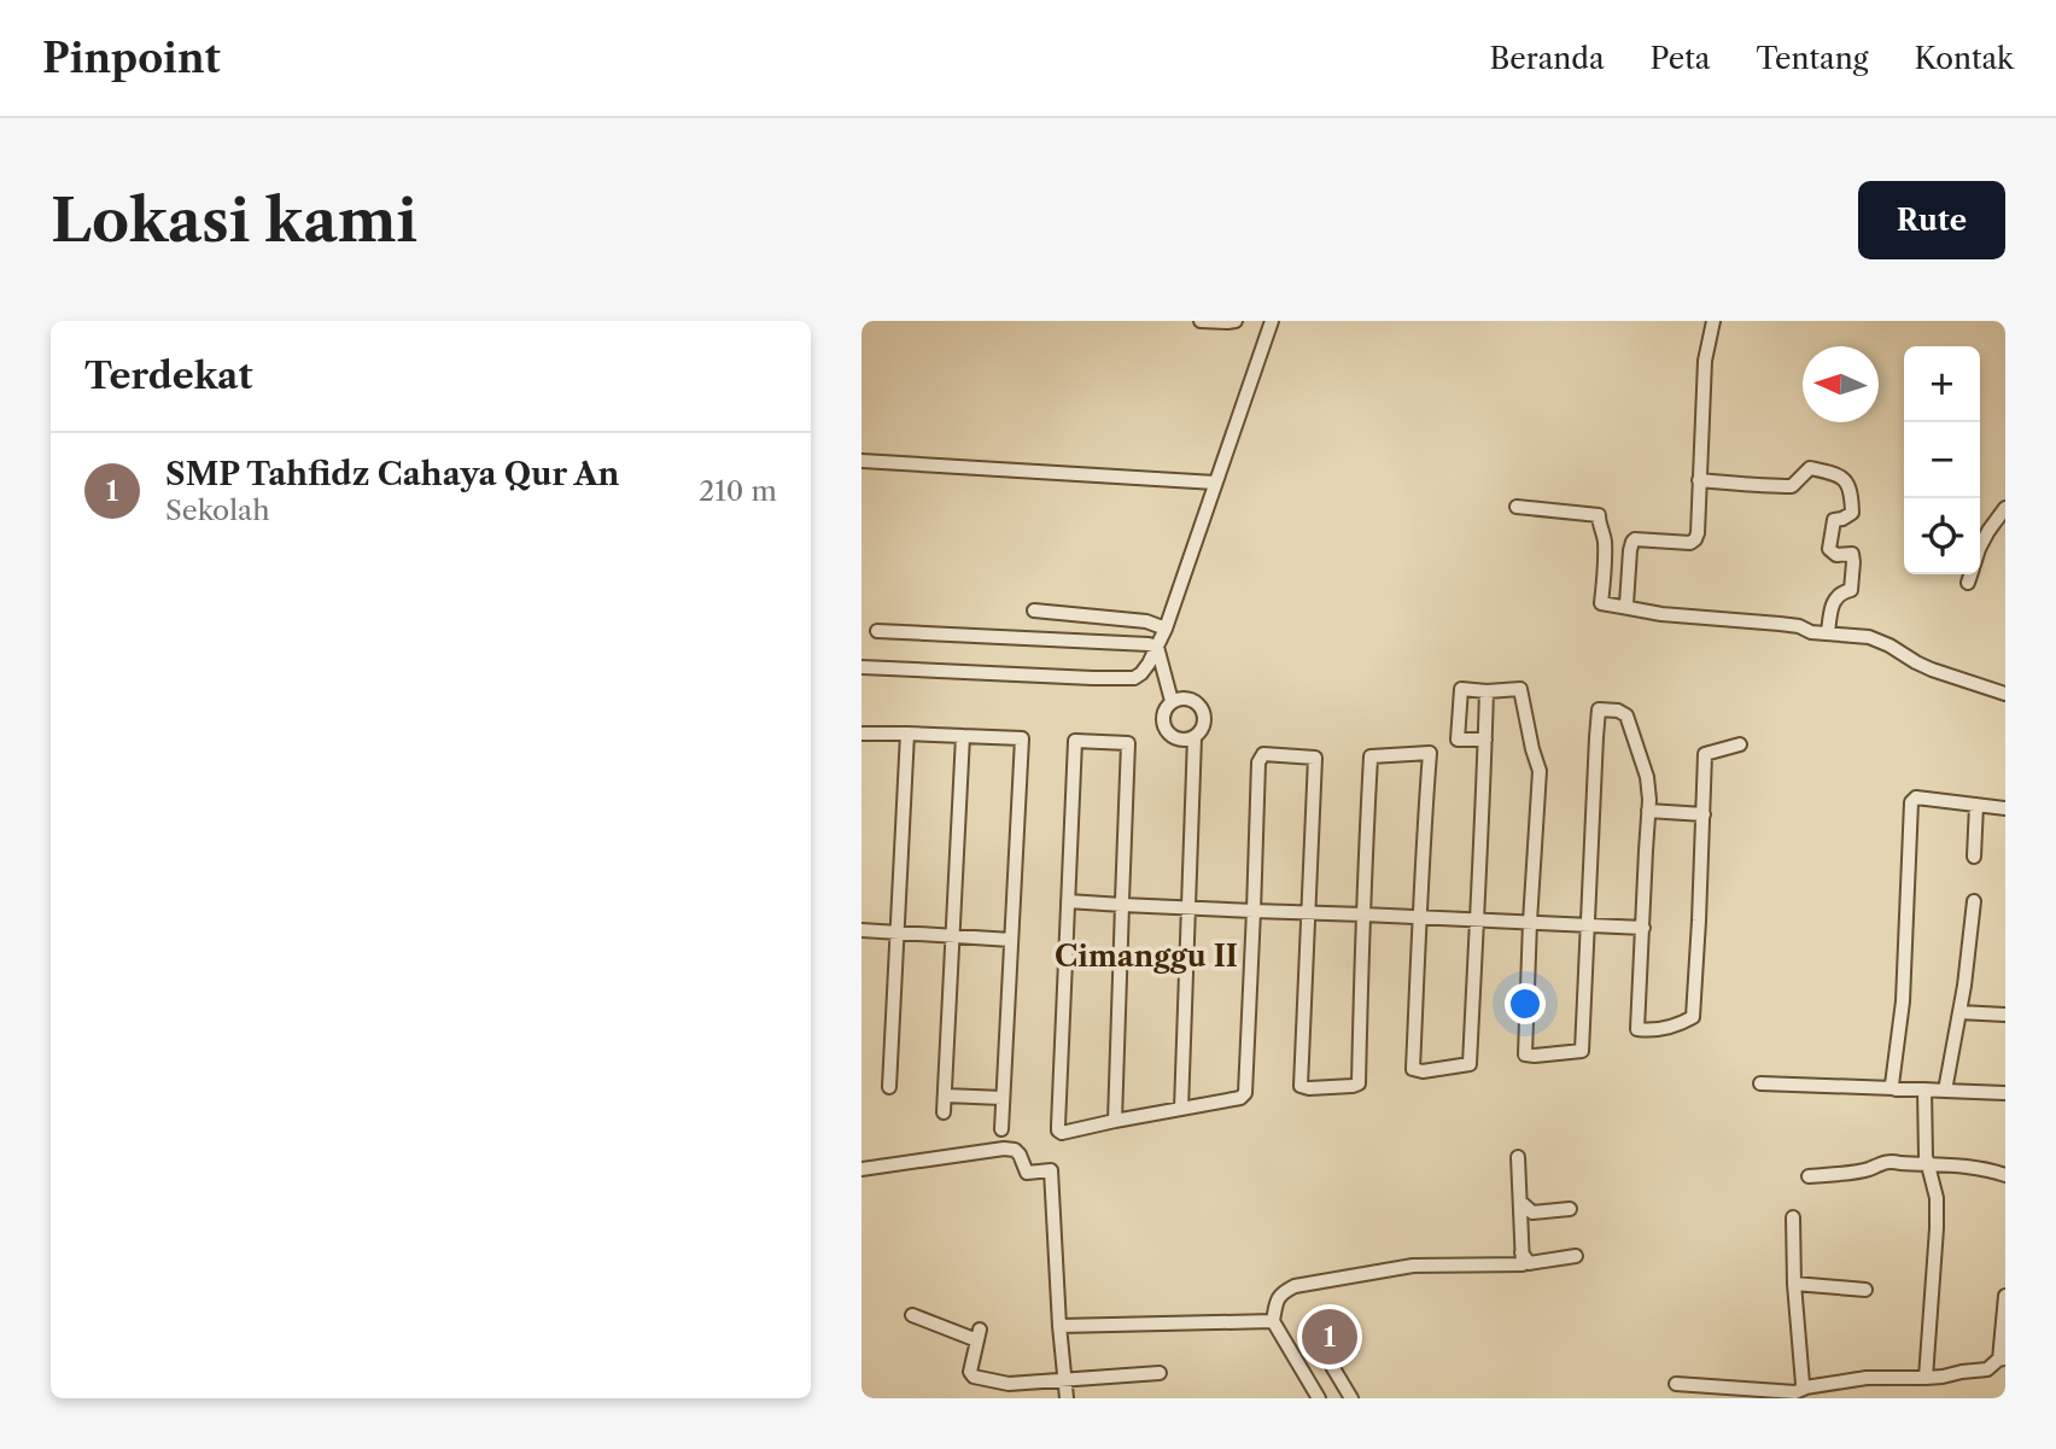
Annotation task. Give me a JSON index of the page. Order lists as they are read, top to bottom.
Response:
{
  "districts": ["Cimanggu II"],
  "north": "left",
  "page": {
    "header": "Pinpoint",
    "nav": [
      "Beranda",
      "Peta",
      "Tentang",
      "Kontak"
    ],
    "buttons": "Rute",
    "title": "Lokasi kami",
    "heading": "Terdekat",
    "map_buttons": ["+", "−"],
    "list": [
      {
        "mark": "1",
        "name": "SMP Tahfidz Cahaya Qur An",
        "note": "Sekolah",
        "value": "210 m"
      }
    ],
    "pins": "1"
  }
}
